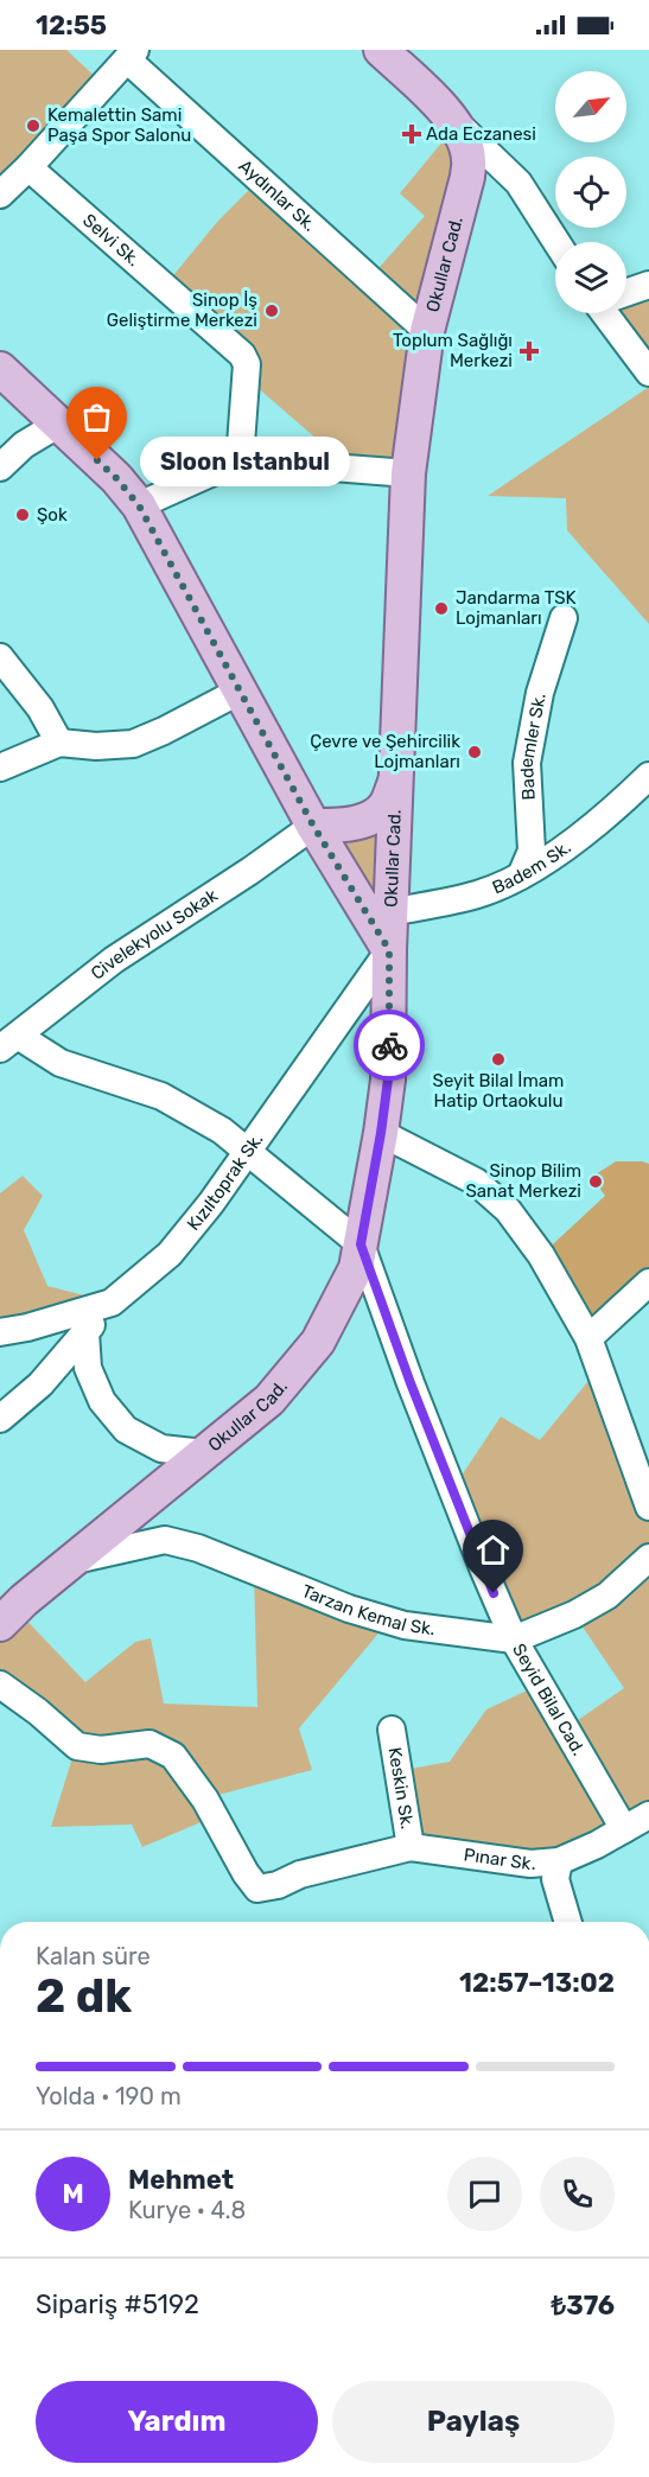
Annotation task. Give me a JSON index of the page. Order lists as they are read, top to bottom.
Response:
{
  "streets": {
    "main road": ["Okullar Cad."],
    "street": [
      "Aydınlar Sk.",
      "Selvi Sk.",
      "Bademler Sk.",
      "Badem Sk.",
      "Civelekyolu Sokak",
      "Kızıltoprak Sk.",
      "Tarzan Kemal Sk.",
      "Seyid Bilal Cad.",
      "Keskin Sk.",
      "Pınar Sk."
    ]
  },
  "crossings": [
    ["Aydınlar Sk.", "Okullar Cad."],
    ["Okullar Cad.", "Badem Sk."],
    ["Okullar Cad.", "Kızıltoprak Sk."],
    ["Okullar Cad.", "Tarzan Kemal Sk."],
    ["Okullar Cad.", "Seyid Bilal Cad."],
    ["Bademler Sk.", "Badem Sk."],
    ["Tarzan Kemal Sk.", "Seyid Bilal Cad."],
    ["Seyid Bilal Cad.", "Pınar Sk."],
    ["Keskin Sk.", "Pınar Sk."]
  ],
  "places": {
    "other": [
      "Kemalettin Sami Paşa Spor Salonu",
      "Sinop İş Geliştirme Merkezi",
      "Sloon Istanbul",
      "Şok",
      "Jandarma TSK Lojmanları",
      "Çevre ve Şehircilik Lojmanları",
      "Seyit Bilal İmam Hatip Ortaokulu",
      "Sinop Bilim Sanat Merkezi"
    ],
    "health": ["Ada Eczanesi", "Toplum Sağlığı Merkezi"]
  },
  "north": "top right",
  "page": {
    "status": "12:55",
    "bubble": "Sloon Istanbul",
    "heading": ["2 dk", "Kalan süre", "12:57–13:02"],
    "panel": [
      "Mehmet",
      "Kurye · 4.8",
      "Sipariş #5192",
      "₺376"
    ],
    "bar": "Yolda · 190 m",
    "round": "M",
    "buttons": ["Yardım", "Paylaş"]
  }
}
